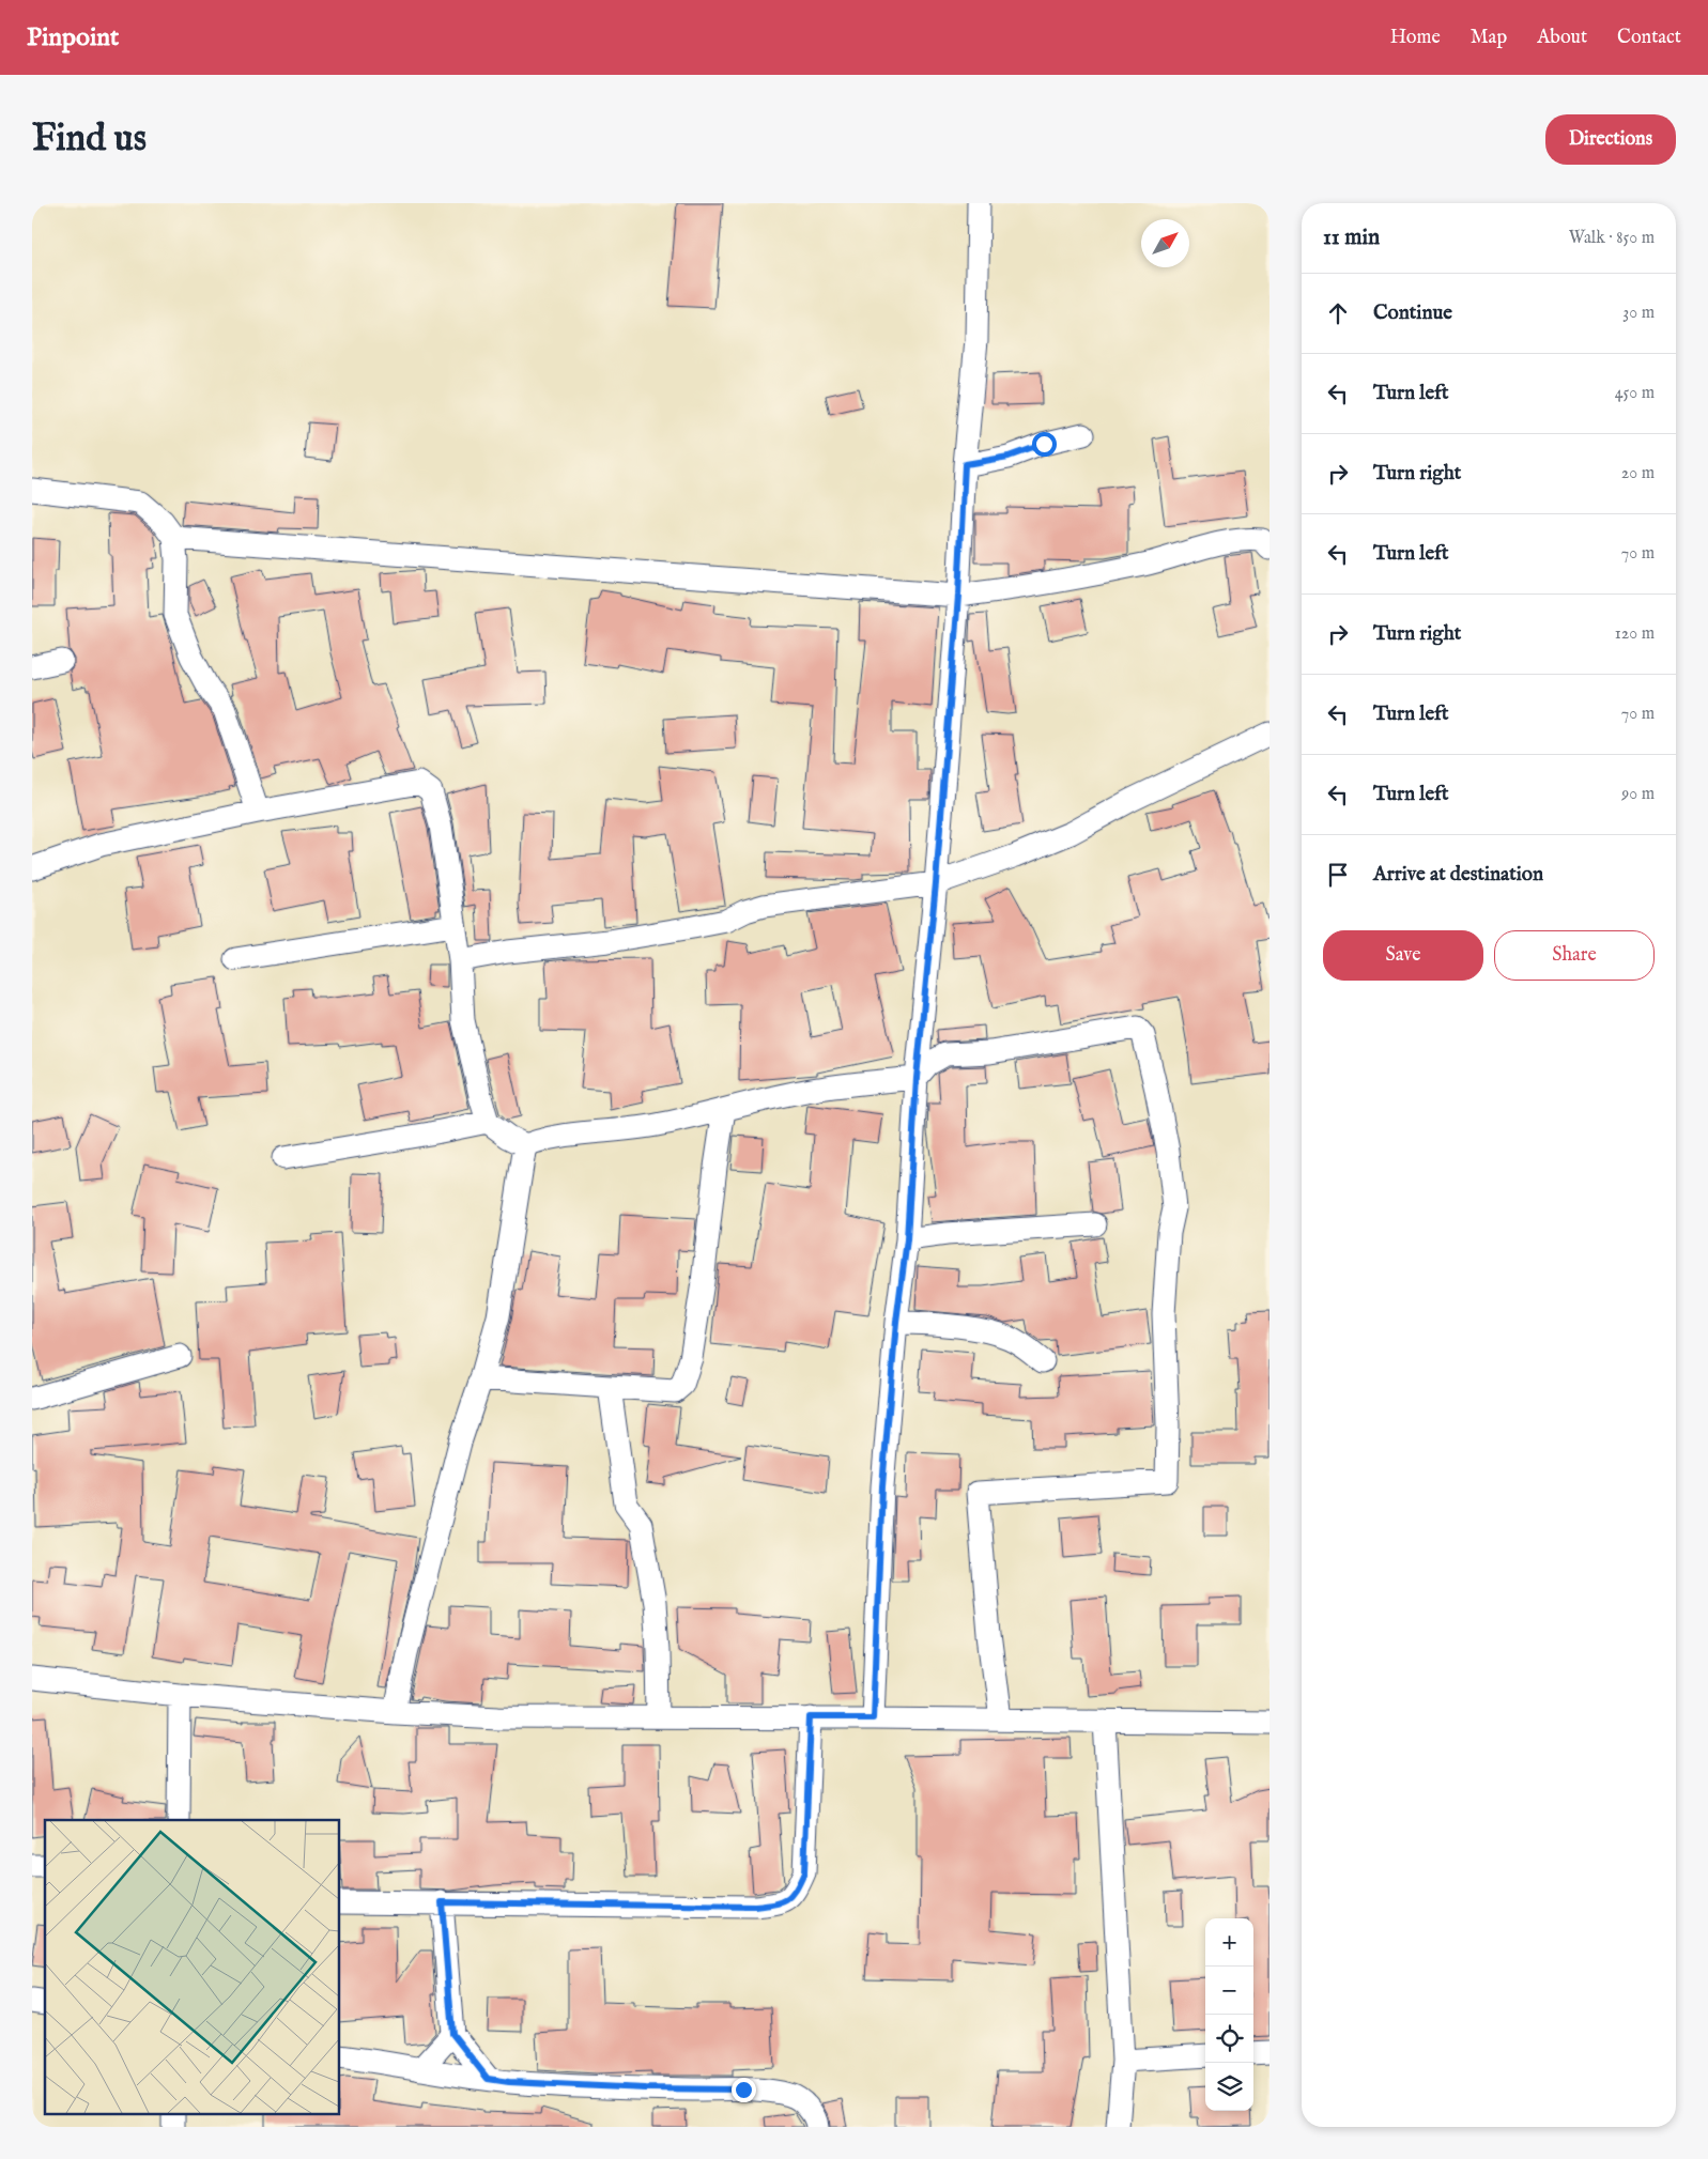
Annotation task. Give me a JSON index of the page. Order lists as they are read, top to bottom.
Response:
{
  "north": "top right",
  "page": {
    "header": "Pinpoint",
    "nav": [
      "Home",
      "Map",
      "About",
      "Contact"
    ],
    "buttons": [
      "Directions",
      ["Save", "Share"]
    ],
    "title": "Find us",
    "heading": ["11 min", "Walk · 850 m"],
    "list": [
      ["Continue", "30 m"],
      ["Turn left", "450 m"],
      ["Turn right", "20 m"],
      ["Turn left", "70 m"],
      ["Turn right", "120 m"],
      ["Turn left", "70 m"],
      ["Turn left", "90 m"],
      "Arrive at destination"
    ],
    "map_buttons": ["+", "−"]
  }
}
